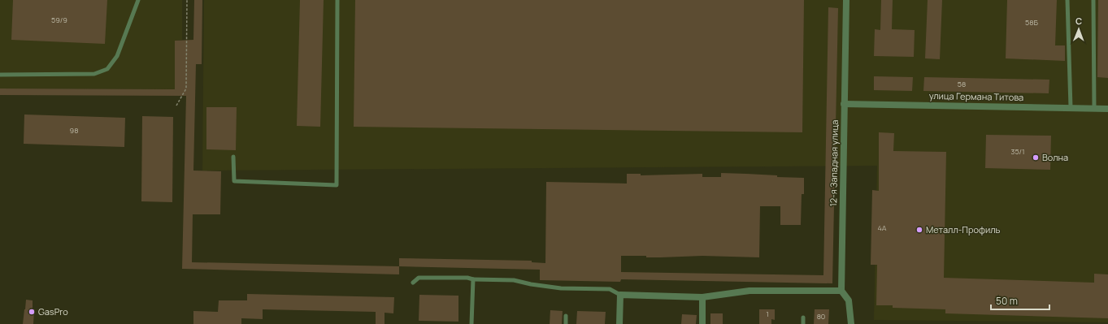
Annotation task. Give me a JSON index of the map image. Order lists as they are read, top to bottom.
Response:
{
  "streets": {
    "street": ["улица Германа Титова", "12-я Западная улица"]
  },
  "crossings": [
    ["улица Германа Титова", "12-я Западная улица"]
  ],
  "places": ["Волна", "Металл-Профиль", "GasPro"],
  "house_numbers": [
    "59/9",
    "58Б",
    "58",
    "98",
    "35/1",
    "4А",
    "1",
    "80"
  ],
  "scale_bar": "50 m",
  "north": "top"
}
